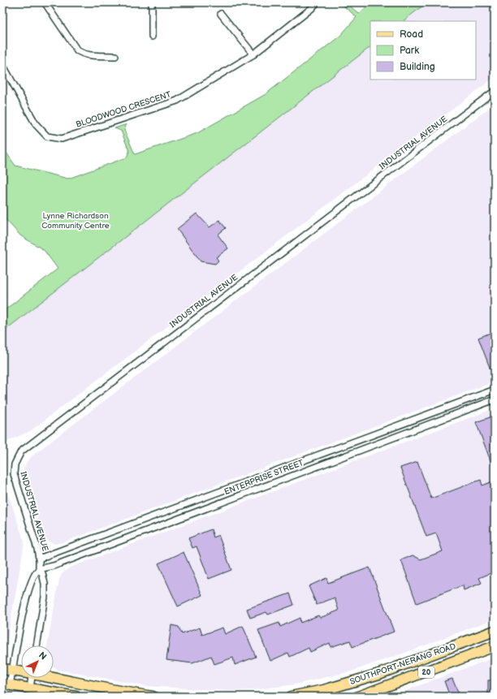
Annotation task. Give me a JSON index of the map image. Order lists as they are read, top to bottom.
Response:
{
  "streets": {
    "main road": ["SOUTHPORT-NERANG ROAD", "20"],
    "street": ["BLOODWOOD CRESCENT", "INDUSTRIAL AVENUE", "ENTERPRISE STREET"]
  },
  "crossings": [
    ["INDUSTRIAL AVENUE", "ENTERPRISE STREET"]
  ],
  "parks": ["Lynne Richardson Community Centre"],
  "legend": ["Road", "Park", "Building"],
  "north": "top right"
}
